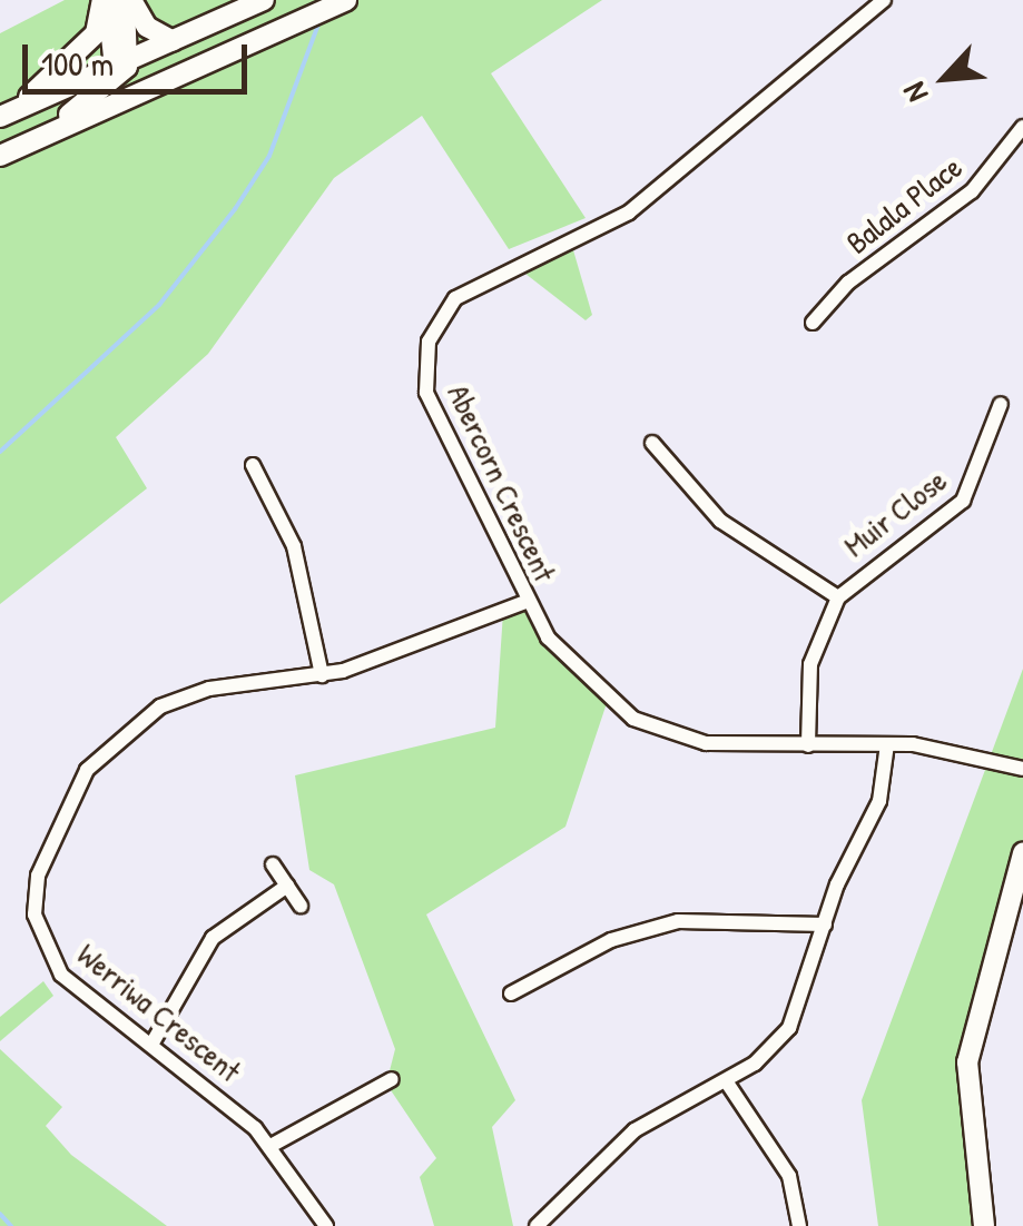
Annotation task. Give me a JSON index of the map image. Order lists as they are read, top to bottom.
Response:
{
  "streets": {
    "street": [
      "Balala Place",
      "Abercorn Crescent",
      "Muir Close",
      "Werriwa Crescent"
    ]
  },
  "crossings": [
    ["Abercorn Crescent", "Muir Close"],
    ["Abercorn Crescent", "Werriwa Crescent"]
  ],
  "scale_bar": "100 m",
  "north": "bottom left"
}
